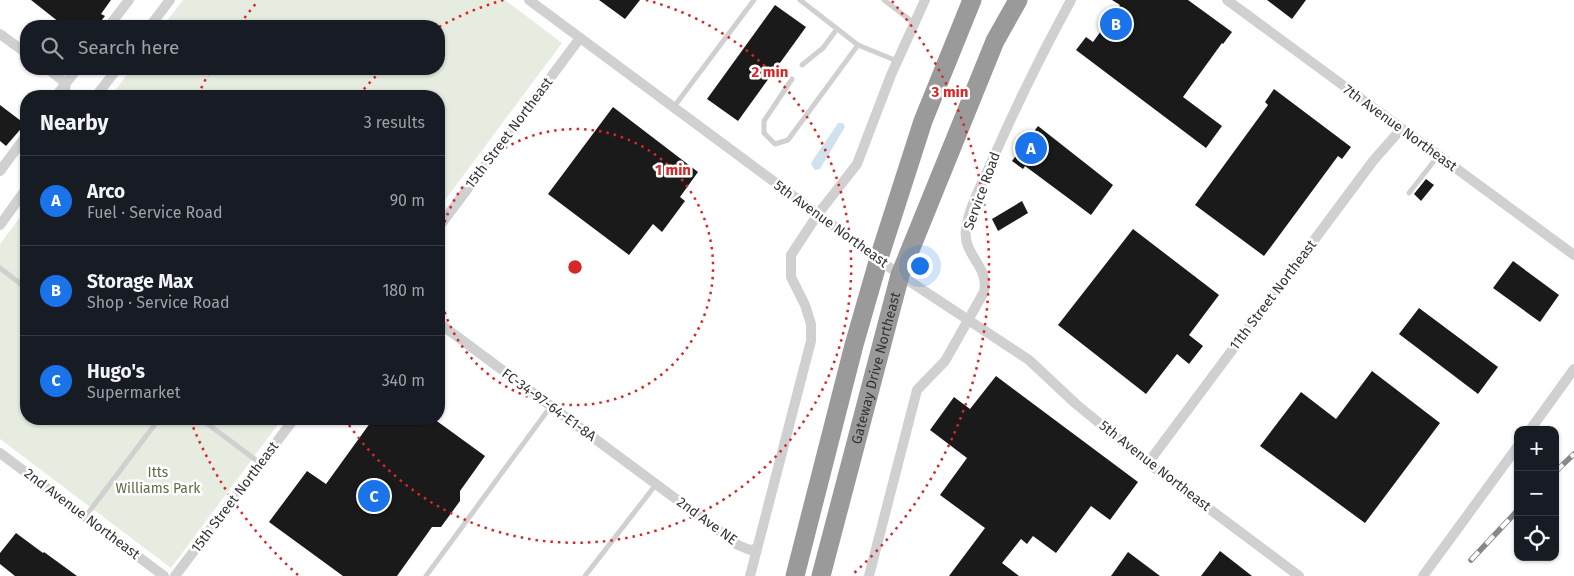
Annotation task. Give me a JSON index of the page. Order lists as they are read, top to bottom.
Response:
{
  "streets": {
    "highway": ["Gateway Drive Northeast"],
    "street": [
      "7th Avenue Northeast",
      "15th Street Northeast",
      "Service Road",
      "5th Avenue Northeast",
      "11th Street Northeast",
      "FC-34-97-64-E1-8A",
      "2nd Avenue Northeast",
      "2nd Ave NE"
    ]
  },
  "crossings": [
    ["7th Avenue Northeast", "11th Street Northeast"],
    ["15th Street Northeast", "5th Avenue Northeast"],
    ["Service Road", "5th Avenue Northeast"],
    ["5th Avenue Northeast", "11th Street Northeast"],
    ["5th Avenue Northeast", "Gateway Drive Northeast"],
    ["FC-34-97-64-E1-8A", "2nd Ave NE"]
  ],
  "parks": ["Itts Williams Park"],
  "page": {
    "pins": ["B", "A", "C"],
    "search": "Search here",
    "heading": ["Nearby", "3 results"],
    "list": [
      {
        "mark": "A",
        "name": "Arco",
        "note": "Fuel · Service Road",
        "value": "90 m"
      },
      {
        "mark": "B",
        "name": "Storage Max",
        "note": "Shop · Service Road",
        "value": "180 m"
      },
      {
        "mark": "C",
        "name": "Hugo's",
        "note": "Supermarket",
        "value": "340 m"
      }
    ],
    "map_buttons": ["+", "−"]
  },
  "rings": ["2 min", "3 min", "1 min"]
}
